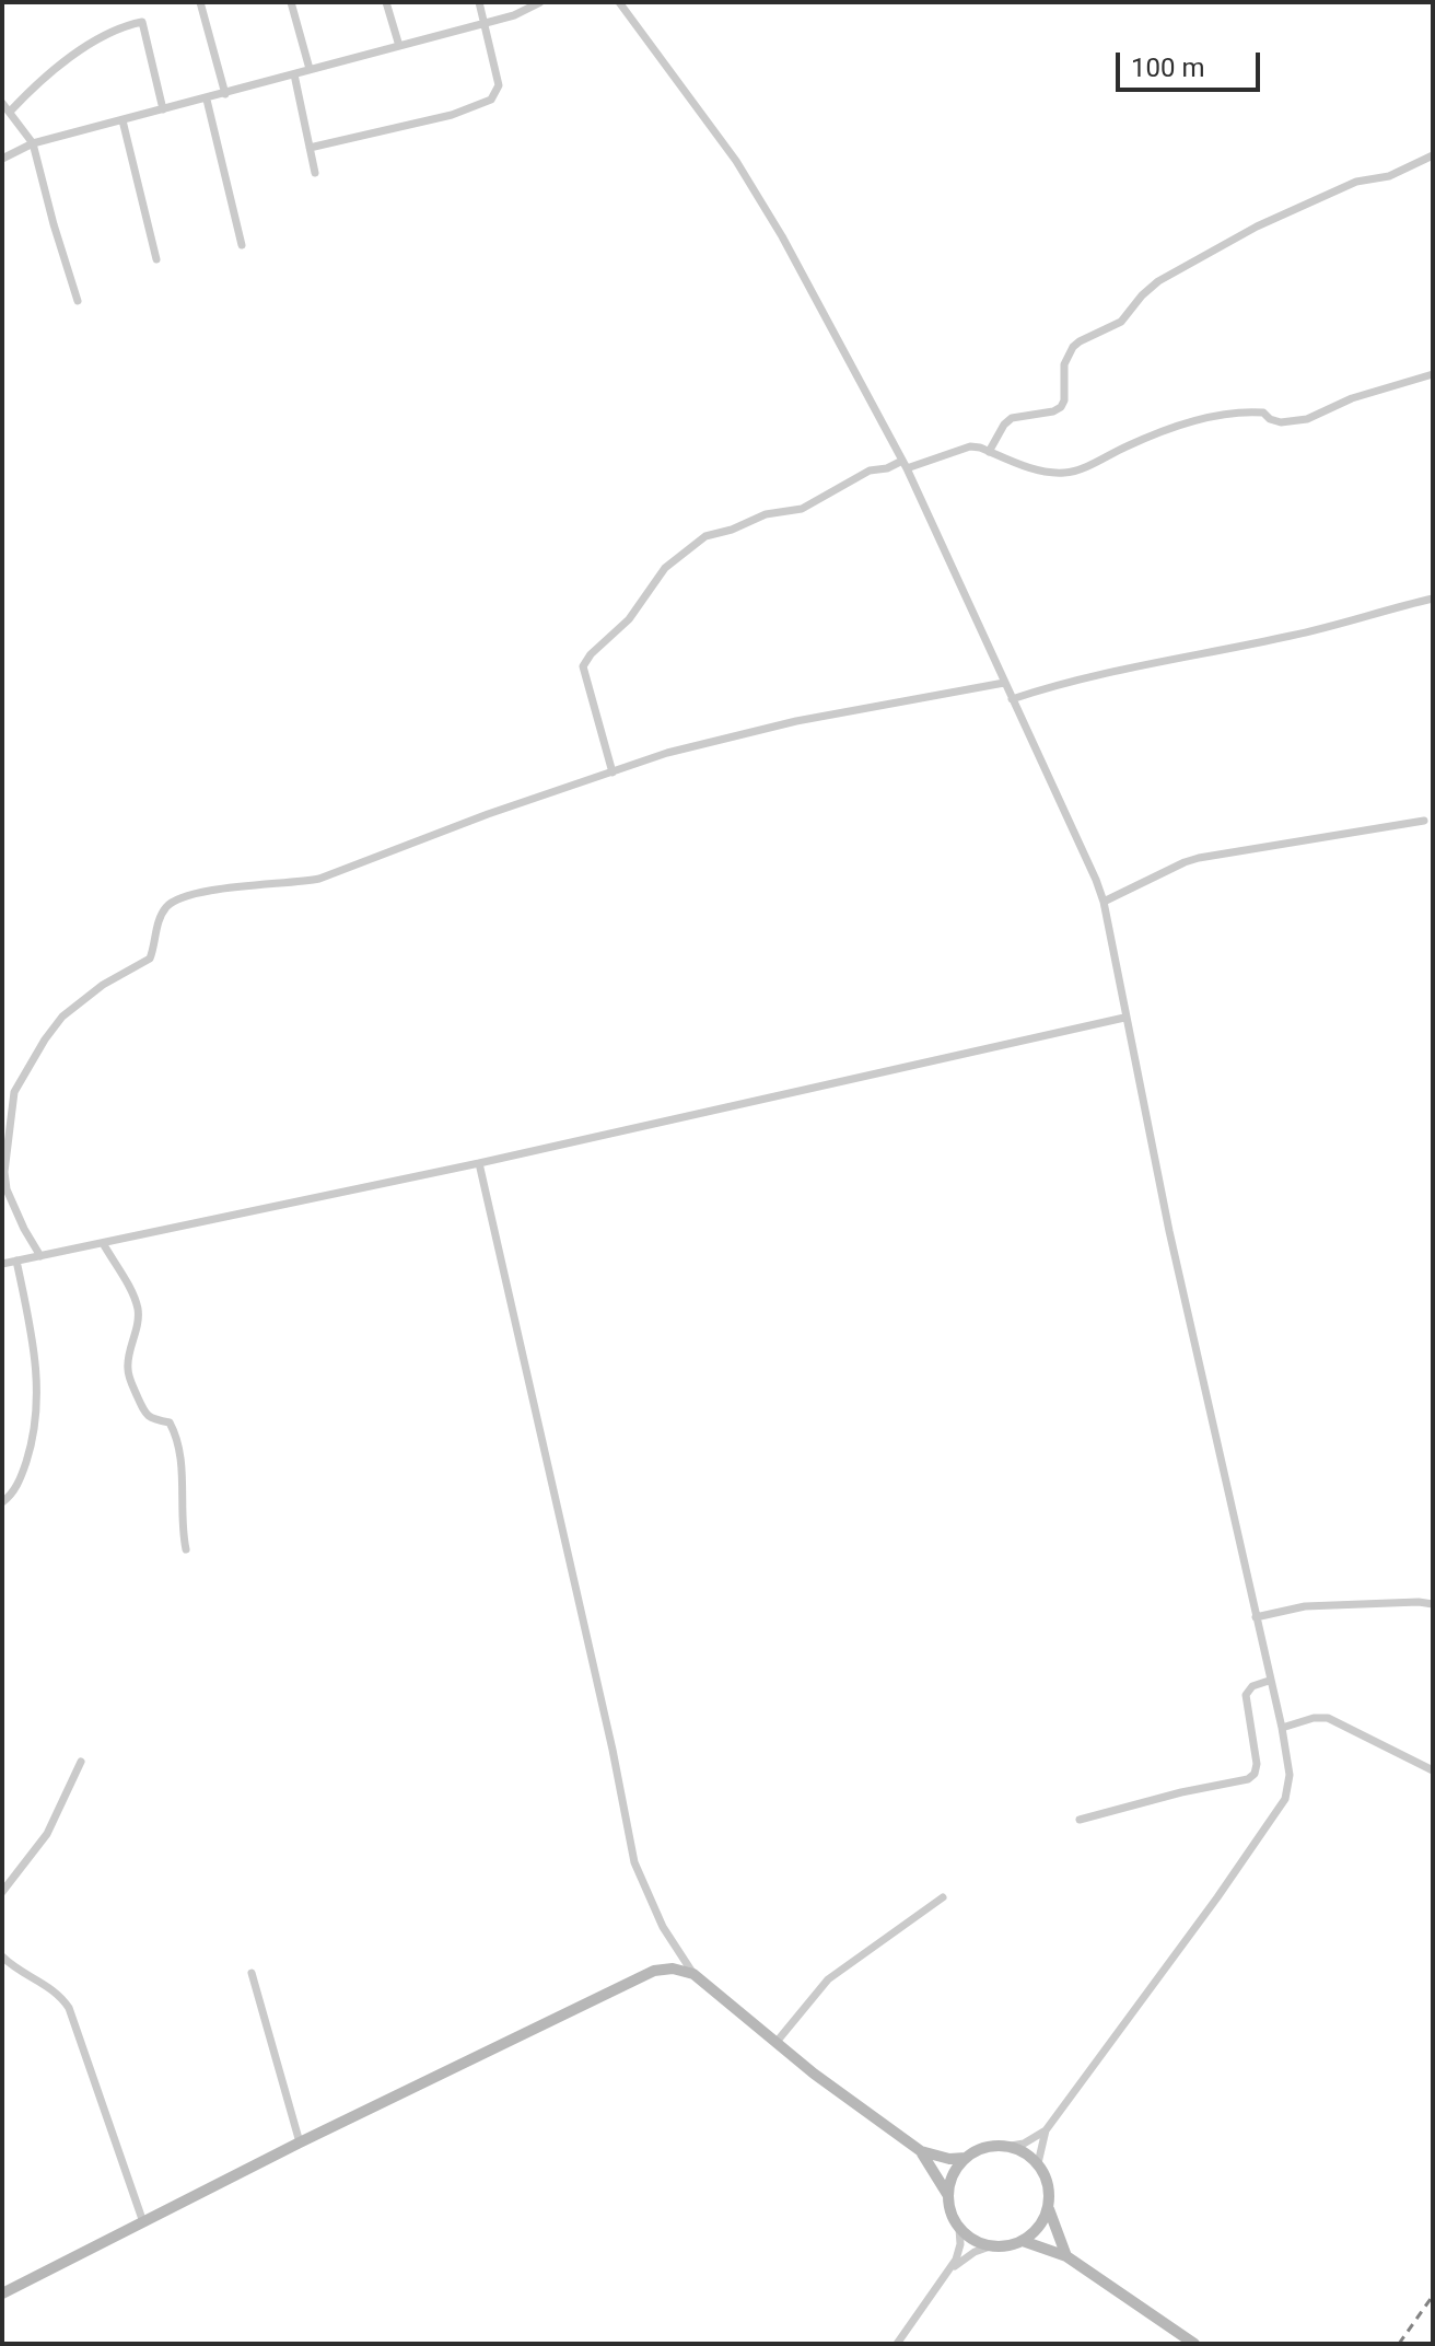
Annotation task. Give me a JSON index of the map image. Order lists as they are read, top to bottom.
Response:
{
  "scale_bar": "100 m"
}
